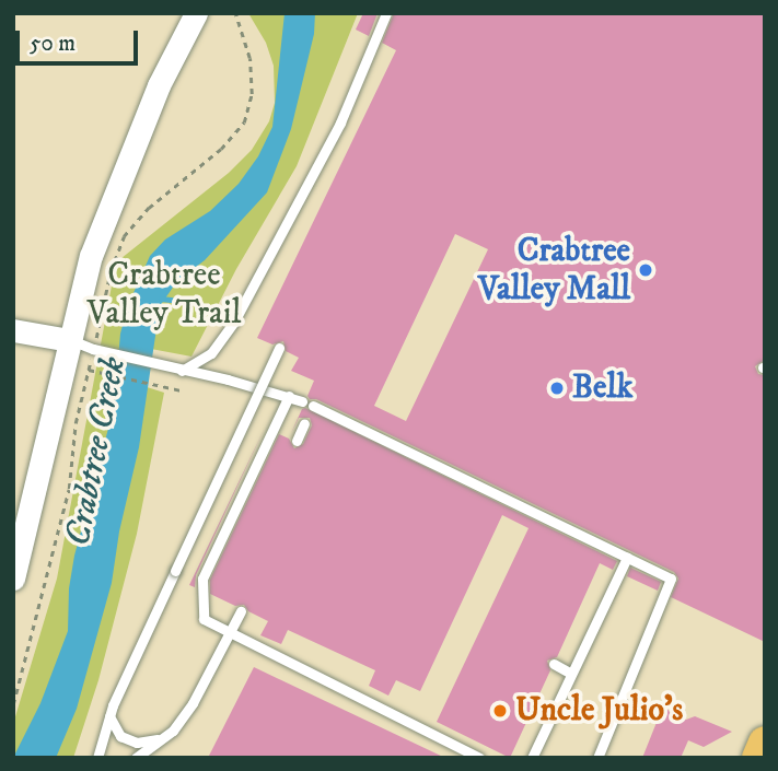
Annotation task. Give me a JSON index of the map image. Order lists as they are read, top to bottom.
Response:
{
  "water": ["Crabtree Creek"],
  "parks": ["Crabtree Valley Trail"],
  "places": ["Crabtree Valley Mall", "Belk", "Uncle Julio's"],
  "scale_bar": "50 m"
}
